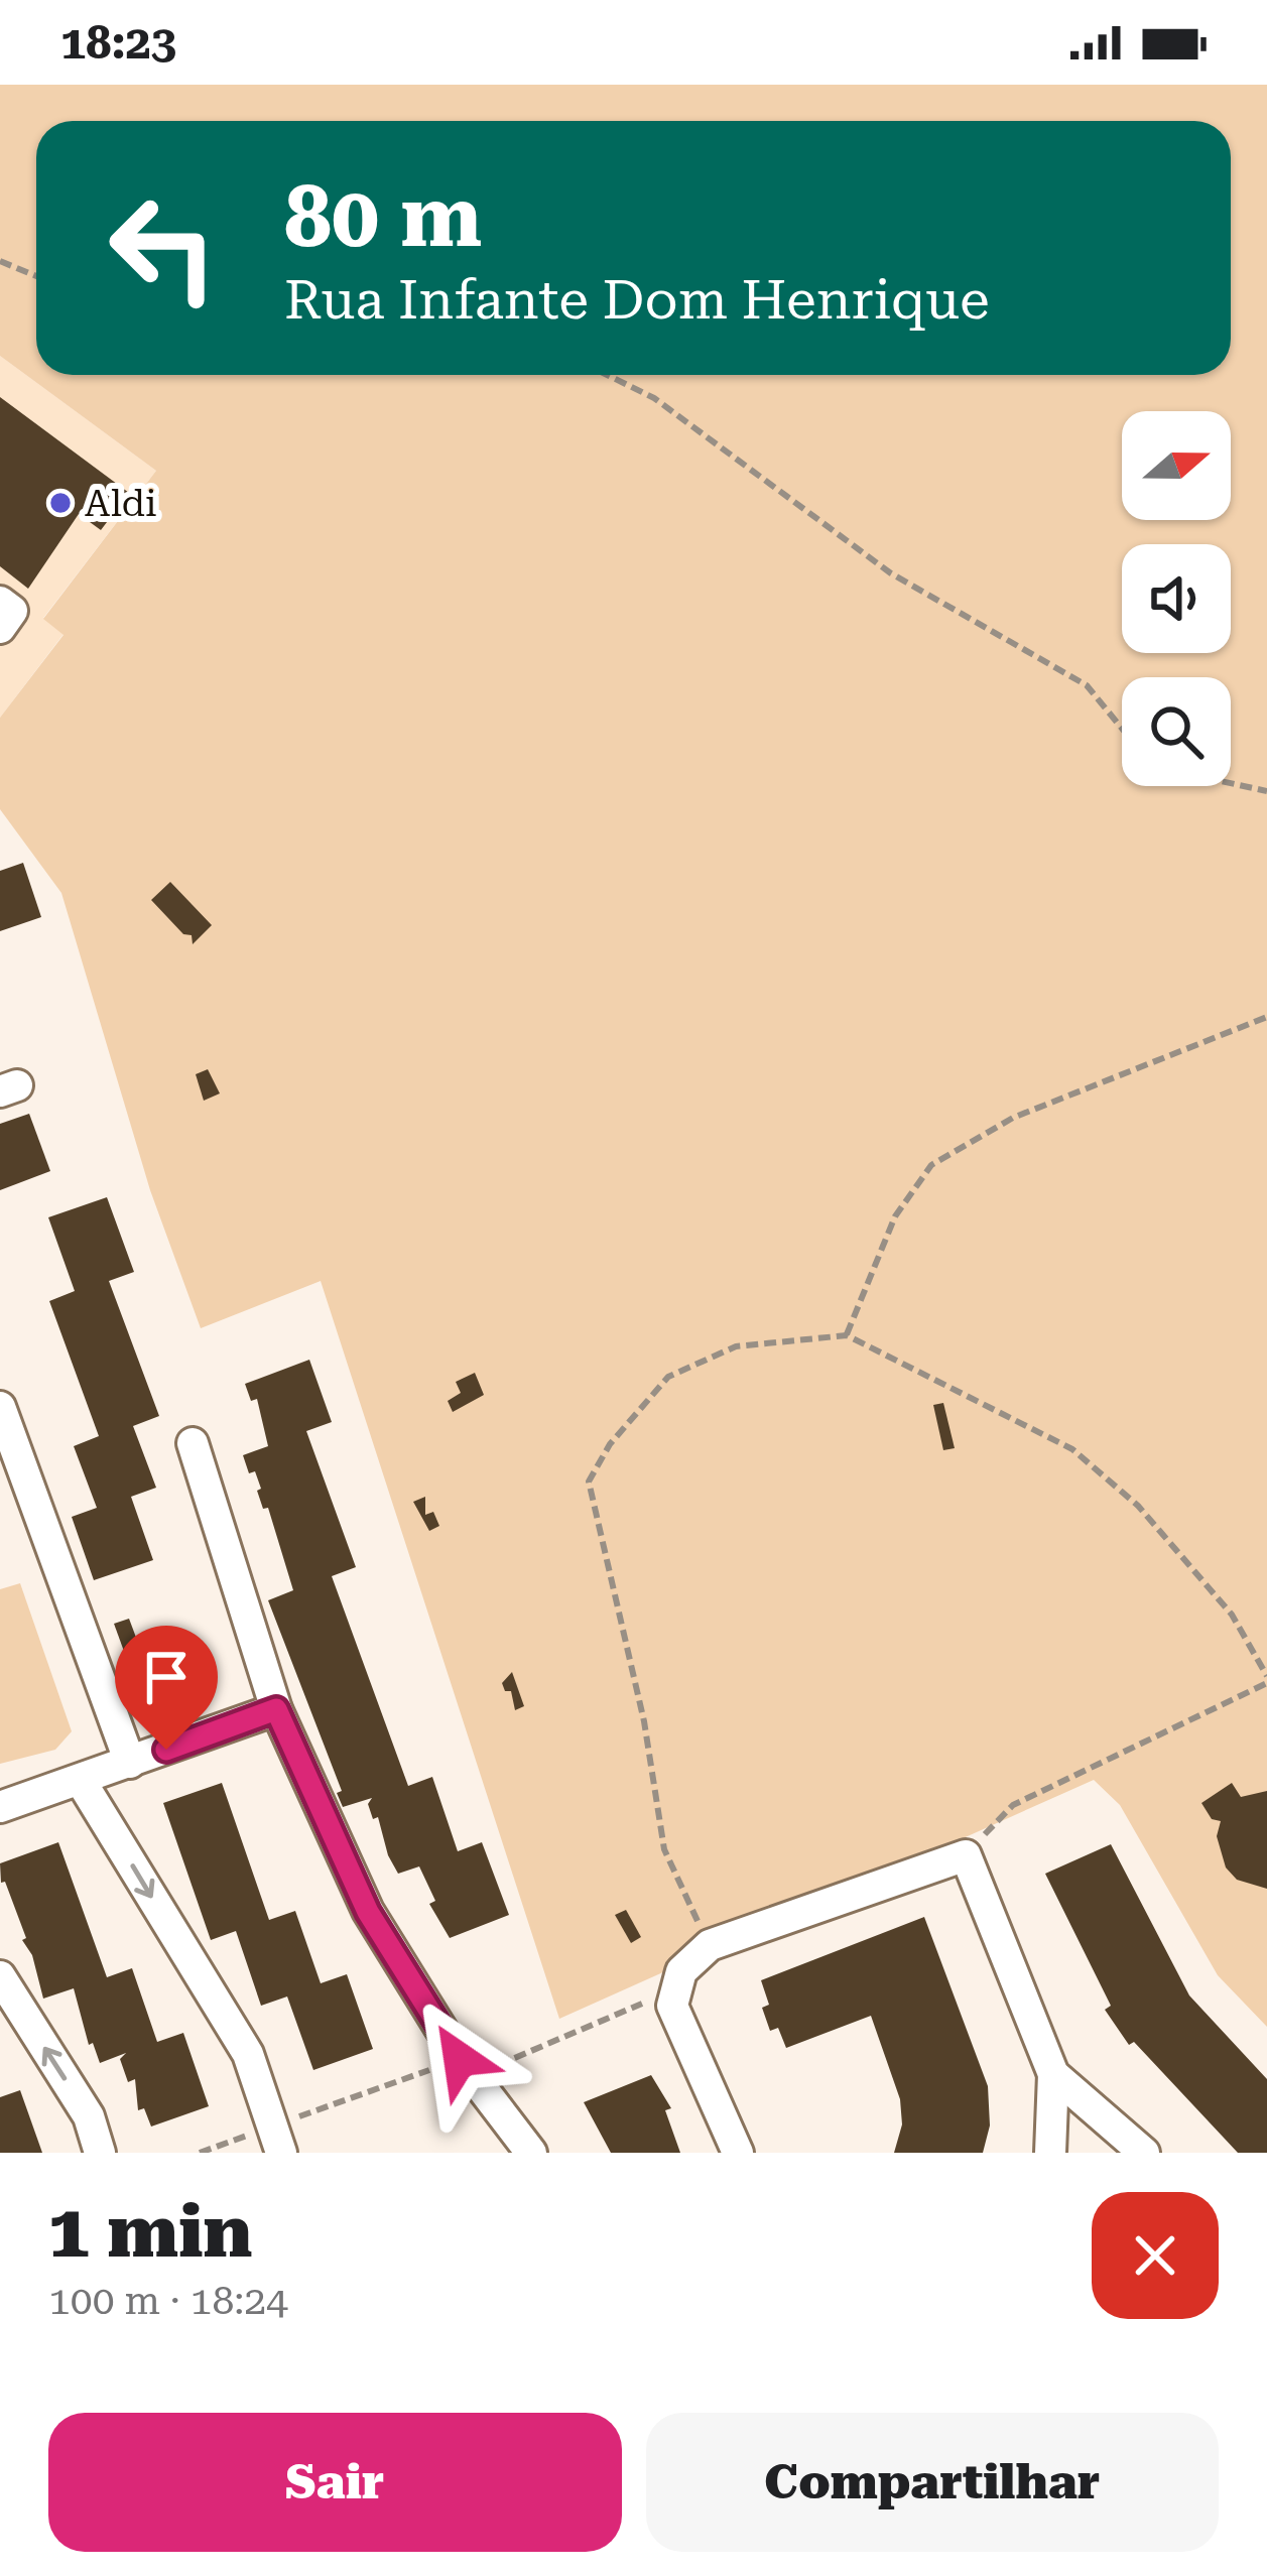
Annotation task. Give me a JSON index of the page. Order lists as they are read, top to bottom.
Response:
{
  "places": ["Aldi"],
  "north": "right",
  "page": {
    "status": "18:23",
    "turn": ["80 m", "Rua Infante Dom Henrique"],
    "heading": ["1 min", "100 m · 18:24"],
    "buttons": ["Sair", "Compartilhar"]
  }
}
